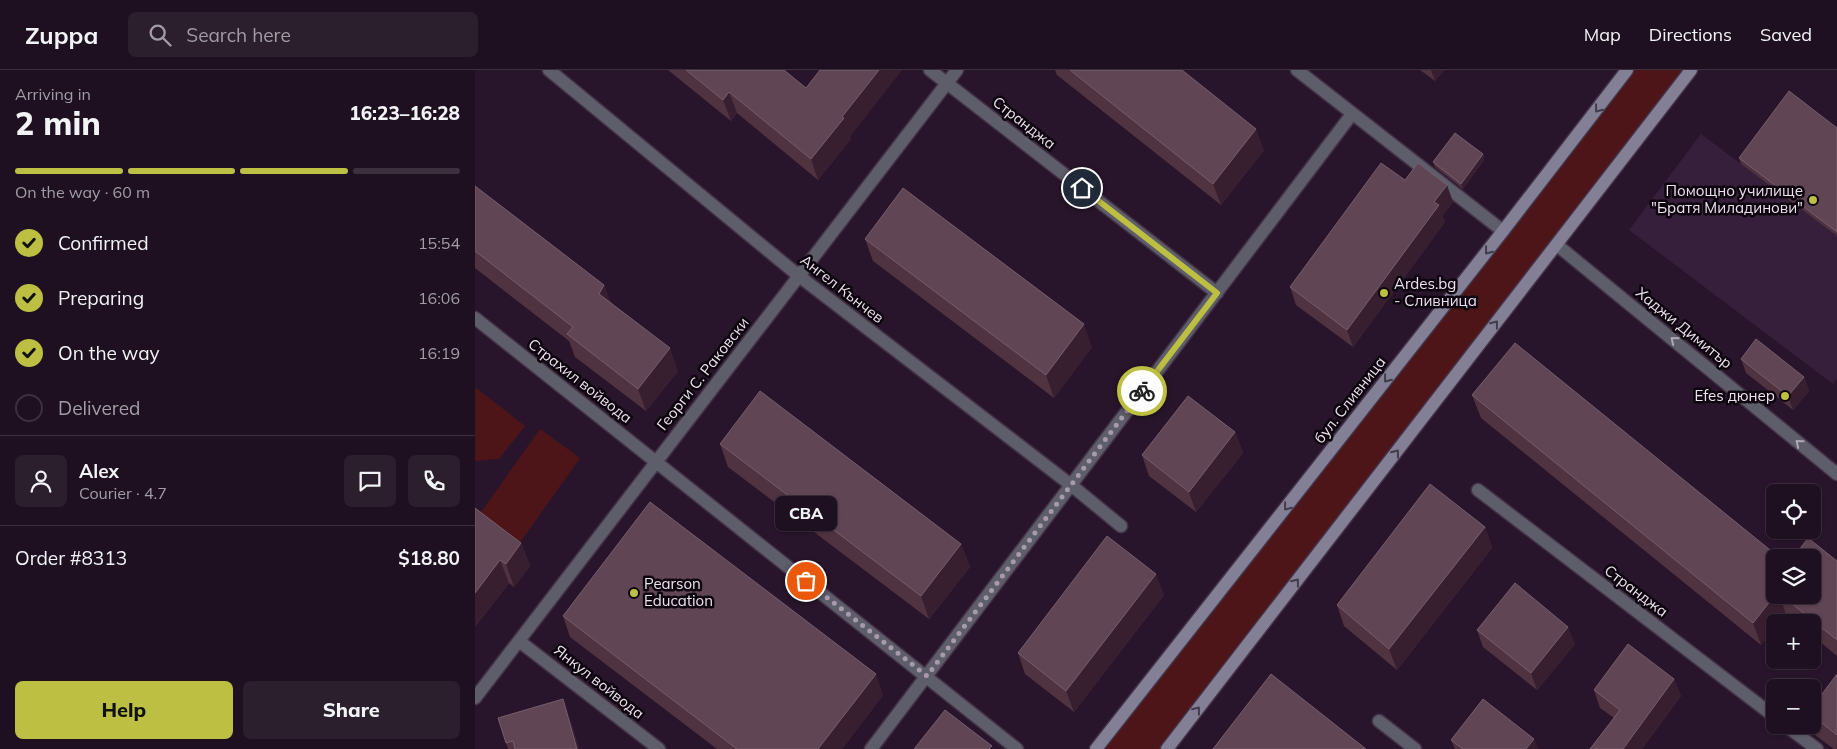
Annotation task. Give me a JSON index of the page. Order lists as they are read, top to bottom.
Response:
{
  "streets": {
    "main road": ["бул. Сливница"],
    "street": [
      "Странджа",
      "Ангел Кънчев",
      "Хаджи Димитър",
      "Георги С. Раковски",
      "Страхил войвода",
      "Янкул войвода"
    ]
  },
  "crossings": [
    ["Странджа", "Георги С. Раковски"],
    ["Ангел Кънчев", "Георги С. Раковски"],
    ["Георги С. Раковски", "Страхил войвода"],
    ["Георги С. Раковски", "Янкул войвода"]
  ],
  "one_way": ["Хаджи Димитър"],
  "places": [
    "Помощно училище \"Братя Миладинови\"",
    "Ardes.bg - Сливница",
    "Efes дюнер",
    "CBA",
    "Pearson Education"
  ],
  "page": {
    "header": "Zuppa",
    "search": "Search here",
    "nav": ["Map", "Directions", "Saved"],
    "heading": ["2 min", "Arriving in", "16:23–16:28"],
    "panel": [
      "Alex",
      "Courier · 4.7",
      "Order #8313",
      "$18.80"
    ],
    "bar": "On the way · 60 m",
    "list": [
      ["Confirmed", "15:54"],
      ["Preparing", "16:06"],
      ["On the way", "16:19"],
      "Delivered"
    ],
    "map_buttons": ["+", "−"],
    "bubble": "CBA",
    "buttons": ["Help", "Share"]
  }
}
